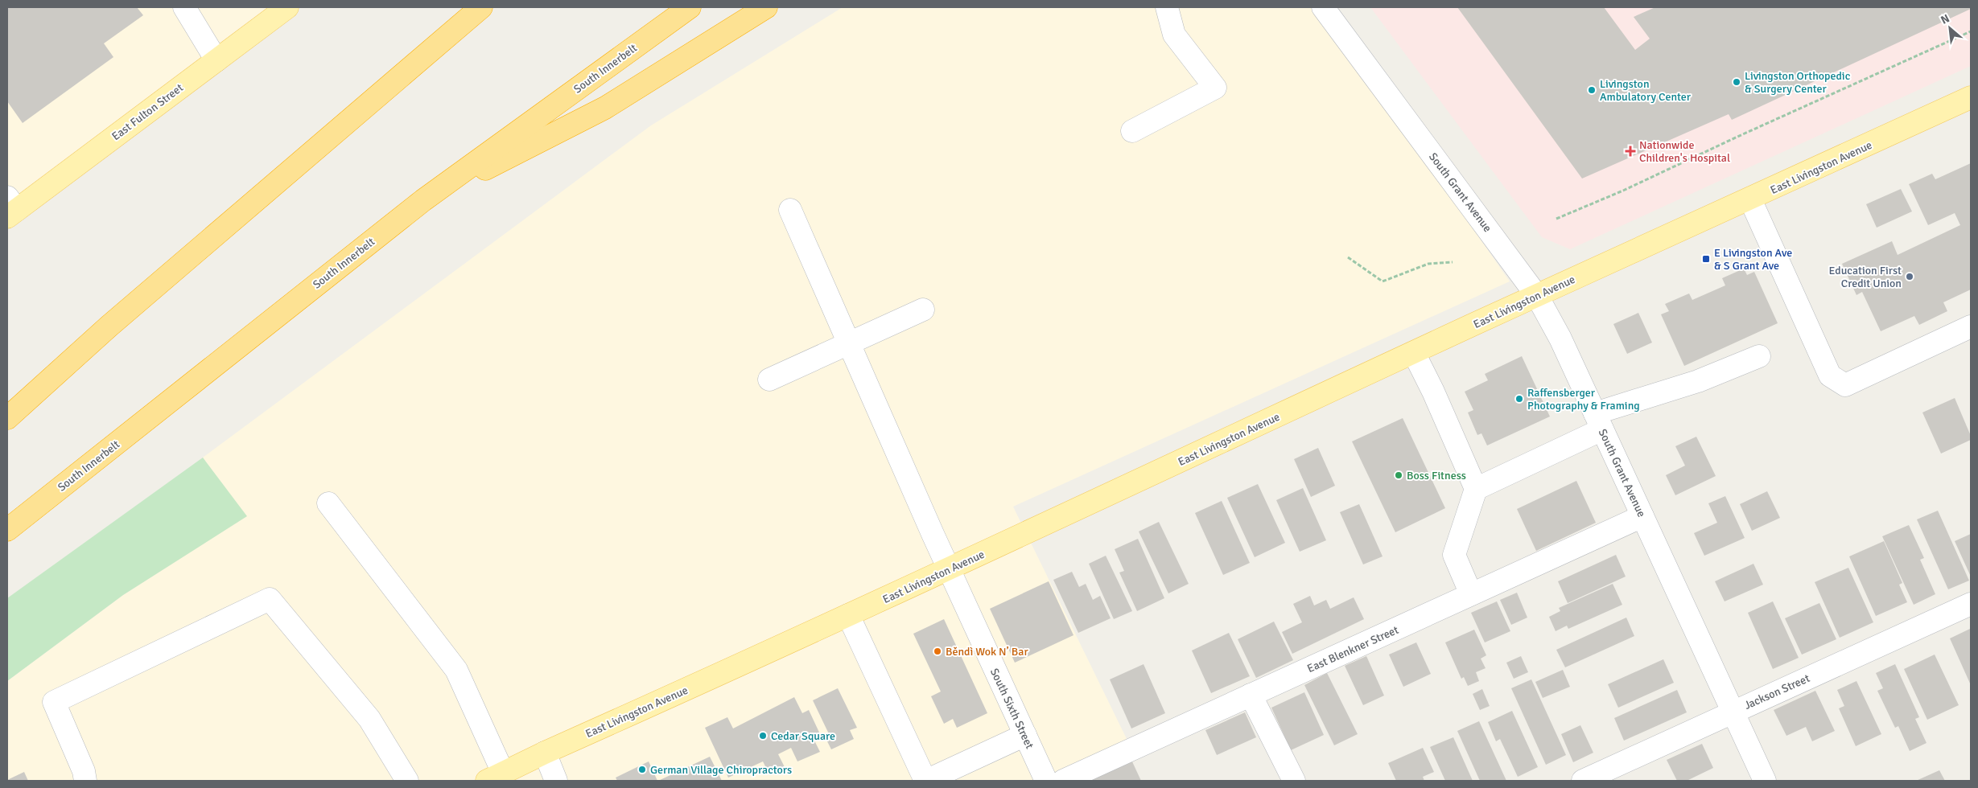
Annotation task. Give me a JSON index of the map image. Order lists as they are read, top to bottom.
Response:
{
  "streets": {
    "highway": ["South Innerbelt"],
    "main road": ["East Fulton Street", "East Livingston Avenue"],
    "street": [
      "South Grant Avenue",
      "East Blenkner Street",
      "Jackson Street",
      "South Sixth Street"
    ]
  },
  "crossings": [
    ["East Livingston Avenue", "South Grant Avenue"],
    ["East Livingston Avenue", "South Sixth Street"],
    ["South Grant Avenue", "East Blenkner Street"],
    ["South Grant Avenue", "Jackson Street"]
  ],
  "places": {
    "other": [
      "Livingston Orthopedic & Surgery Center",
      "Livingston Ambulatory Center",
      "Education First Credit Union",
      "Raffensberger Photography & Framing",
      "Boss Fitness",
      "Běndì Wok N’ Bar",
      "Cedar Square",
      "German Village Chiropractors"
    ],
    "health": ["Nationwide Children's Hospital"],
    "transit": ["E Livingston Ave & S Grant Ave"]
  },
  "north": "top left"
}
